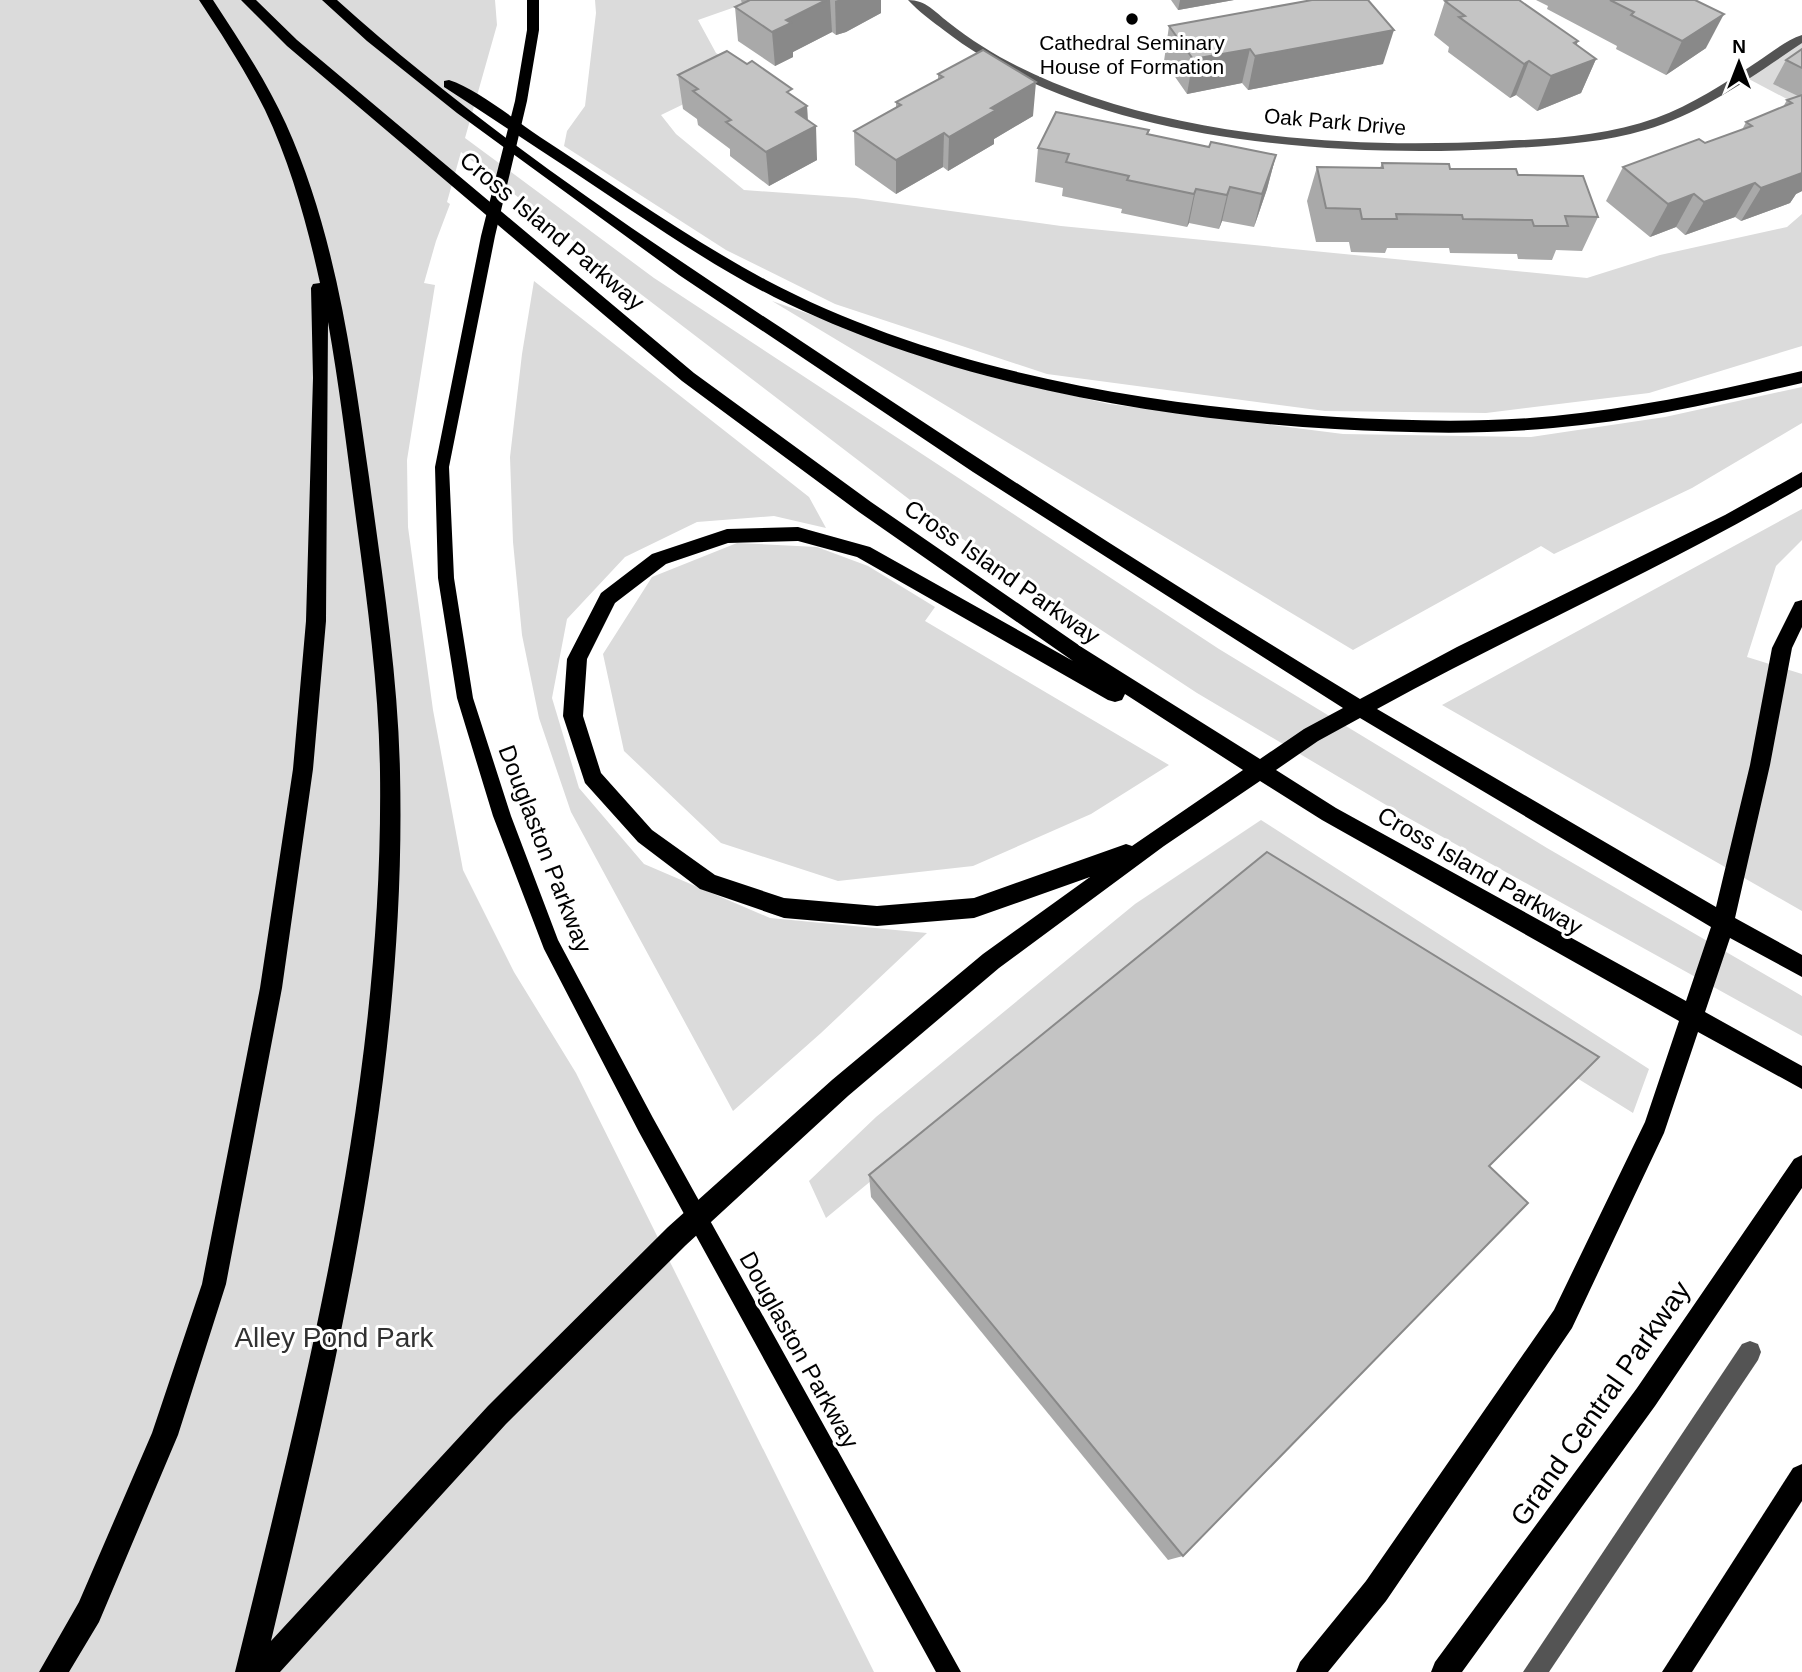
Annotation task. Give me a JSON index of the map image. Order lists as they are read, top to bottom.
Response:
{
  "streets": {
    "highway": ["Cross Island Parkway", "Grand Central Parkway"],
    "main road": ["Douglaston Parkway"],
    "street": ["Oak Park Drive"]
  },
  "parks": ["Alley Pond Park"],
  "places": ["Cathedral Seminary House of Formation"],
  "north": "top"
}
